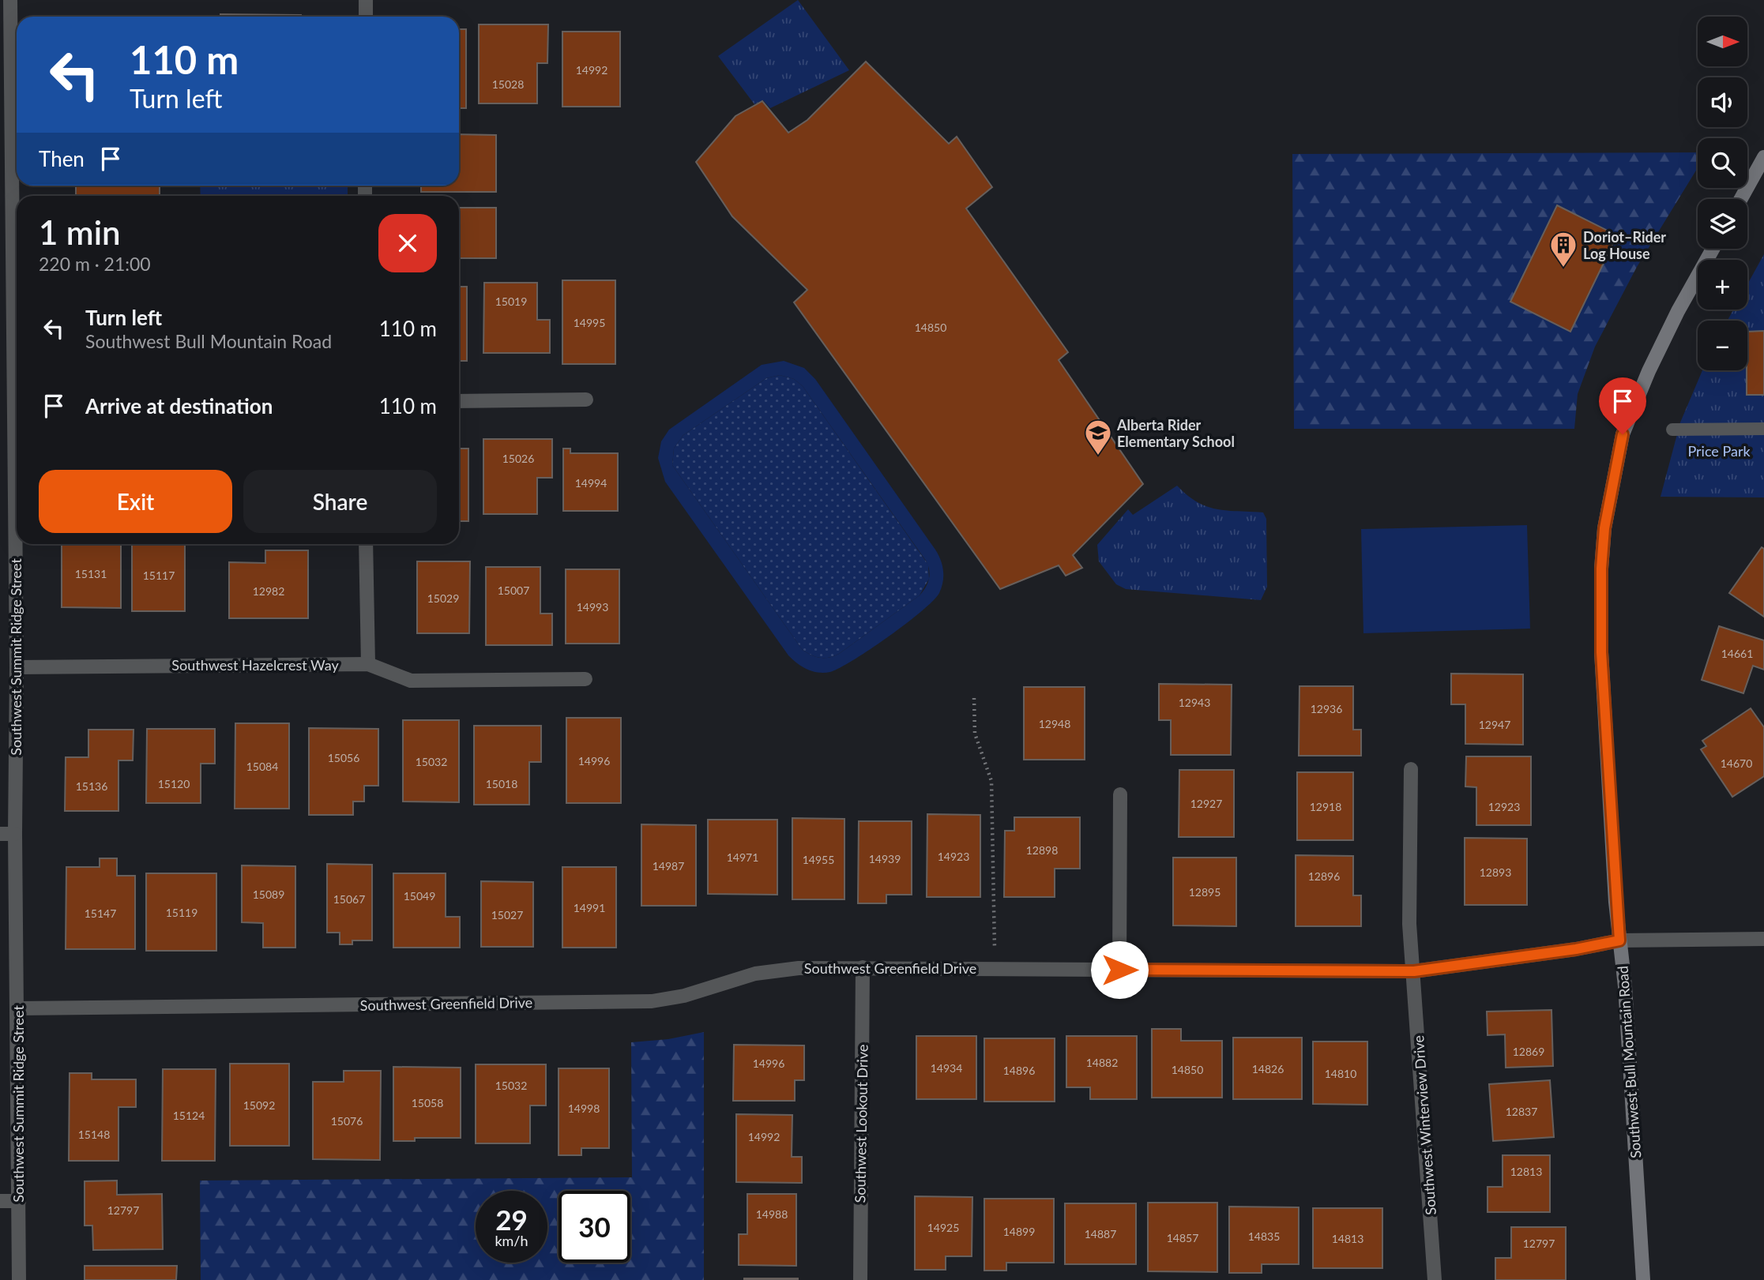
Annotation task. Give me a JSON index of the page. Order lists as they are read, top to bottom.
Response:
{
  "streets": {
    "main road": ["Southwest Bull Mountain Road"],
    "street": [
      "Southwest Summit Ridge Street",
      "Southwest Hazelcrest Way",
      "Southwest Greenfield Drive",
      "Southwest Lookout Drive",
      "Southwest Winterview Drive"
    ]
  },
  "crossings": [
    ["Southwest Summit Ridge Street", "Southwest Hazelcrest Way"],
    ["Southwest Summit Ridge Street", "Southwest Greenfield Drive"],
    ["Southwest Greenfield Drive", "Southwest Bull Mountain Road"],
    ["Southwest Greenfield Drive", "Southwest Lookout Drive"],
    ["Southwest Greenfield Drive", "Southwest Winterview Drive"]
  ],
  "parks": ["Price Park"],
  "places": {
    "building": ["Doriot–Rider Log House"],
    "school or university": ["Alberta Rider Elementary School"]
  },
  "house_numbers": [
    "14992",
    "15028",
    "15019",
    "14995",
    "14850",
    "15026",
    "14994",
    "15131",
    "15117",
    "15007",
    "12982",
    "15029",
    "14993",
    "14661",
    "12943",
    "12936",
    "12948",
    "12947",
    "15056",
    "14996",
    "15032",
    "14670",
    "15084",
    "15120",
    "15018",
    "15136",
    "12927",
    "12918",
    "12923",
    "12898",
    "14923",
    "14971",
    "14939",
    "14955",
    "14987",
    "12893",
    "12896",
    "12895",
    "15089",
    "15049",
    "15067",
    "14991",
    "15119",
    "15147",
    "15027",
    "12869",
    "14882",
    "14996",
    "14934",
    "14826",
    "14850",
    "14896",
    "14810",
    "15032",
    "15058",
    "15092",
    "14998",
    "12837",
    "15124",
    "15076",
    "15148",
    "14992",
    "12813",
    "12797",
    "14988",
    "14925",
    "14899",
    "14887",
    "14835",
    "14857",
    "14813",
    "12797"
  ],
  "north": "right",
  "page": {
    "map_buttons": ["+", "−"],
    "turn": ["110 m", "Turn left"],
    "then": "Then",
    "heading": ["1 min", "220 m · 21:00"],
    "list": [
      {
        "name": "Turn left",
        "note": "Southwest Bull Mountain Road",
        "value": "110 m"
      },
      {
        "name": "Arrive at destination",
        "value": "110 m"
      }
    ],
    "buttons": ["Exit", "Share"],
    "speed": "29 km/h",
    "limit": "30"
  }
}
